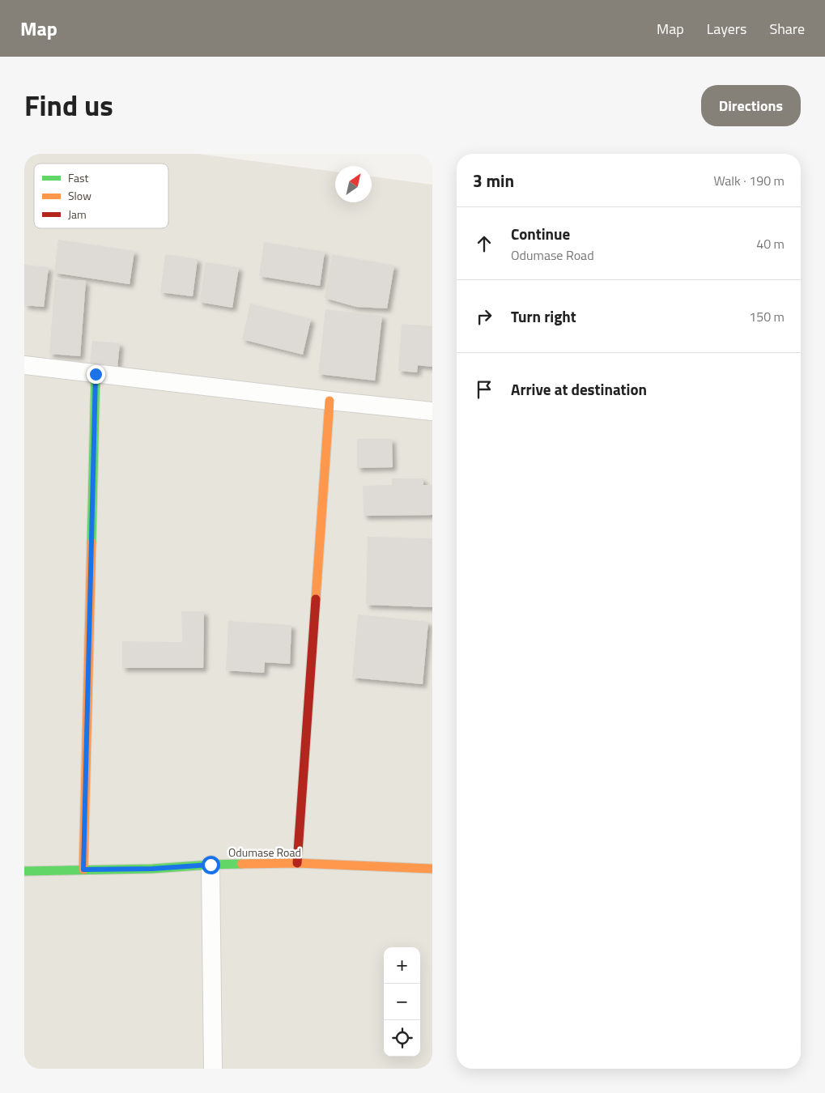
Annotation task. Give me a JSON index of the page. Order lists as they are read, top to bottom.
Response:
{
  "streets": {
    "street": ["Odumase Road"]
  },
  "legend": ["Fast", "Slow", "Jam"],
  "north": "top right",
  "page": {
    "header": "Map",
    "nav": ["Map", "Layers", "Share"],
    "title": "Find us",
    "buttons": "Directions",
    "heading": ["3 min", "Walk · 190 m"],
    "list": [
      ["Continue", "Odumase Road", "40 m"],
      ["Turn right", "150 m"],
      "Arrive at destination"
    ],
    "map_buttons": ["+", "−"]
  }
}
